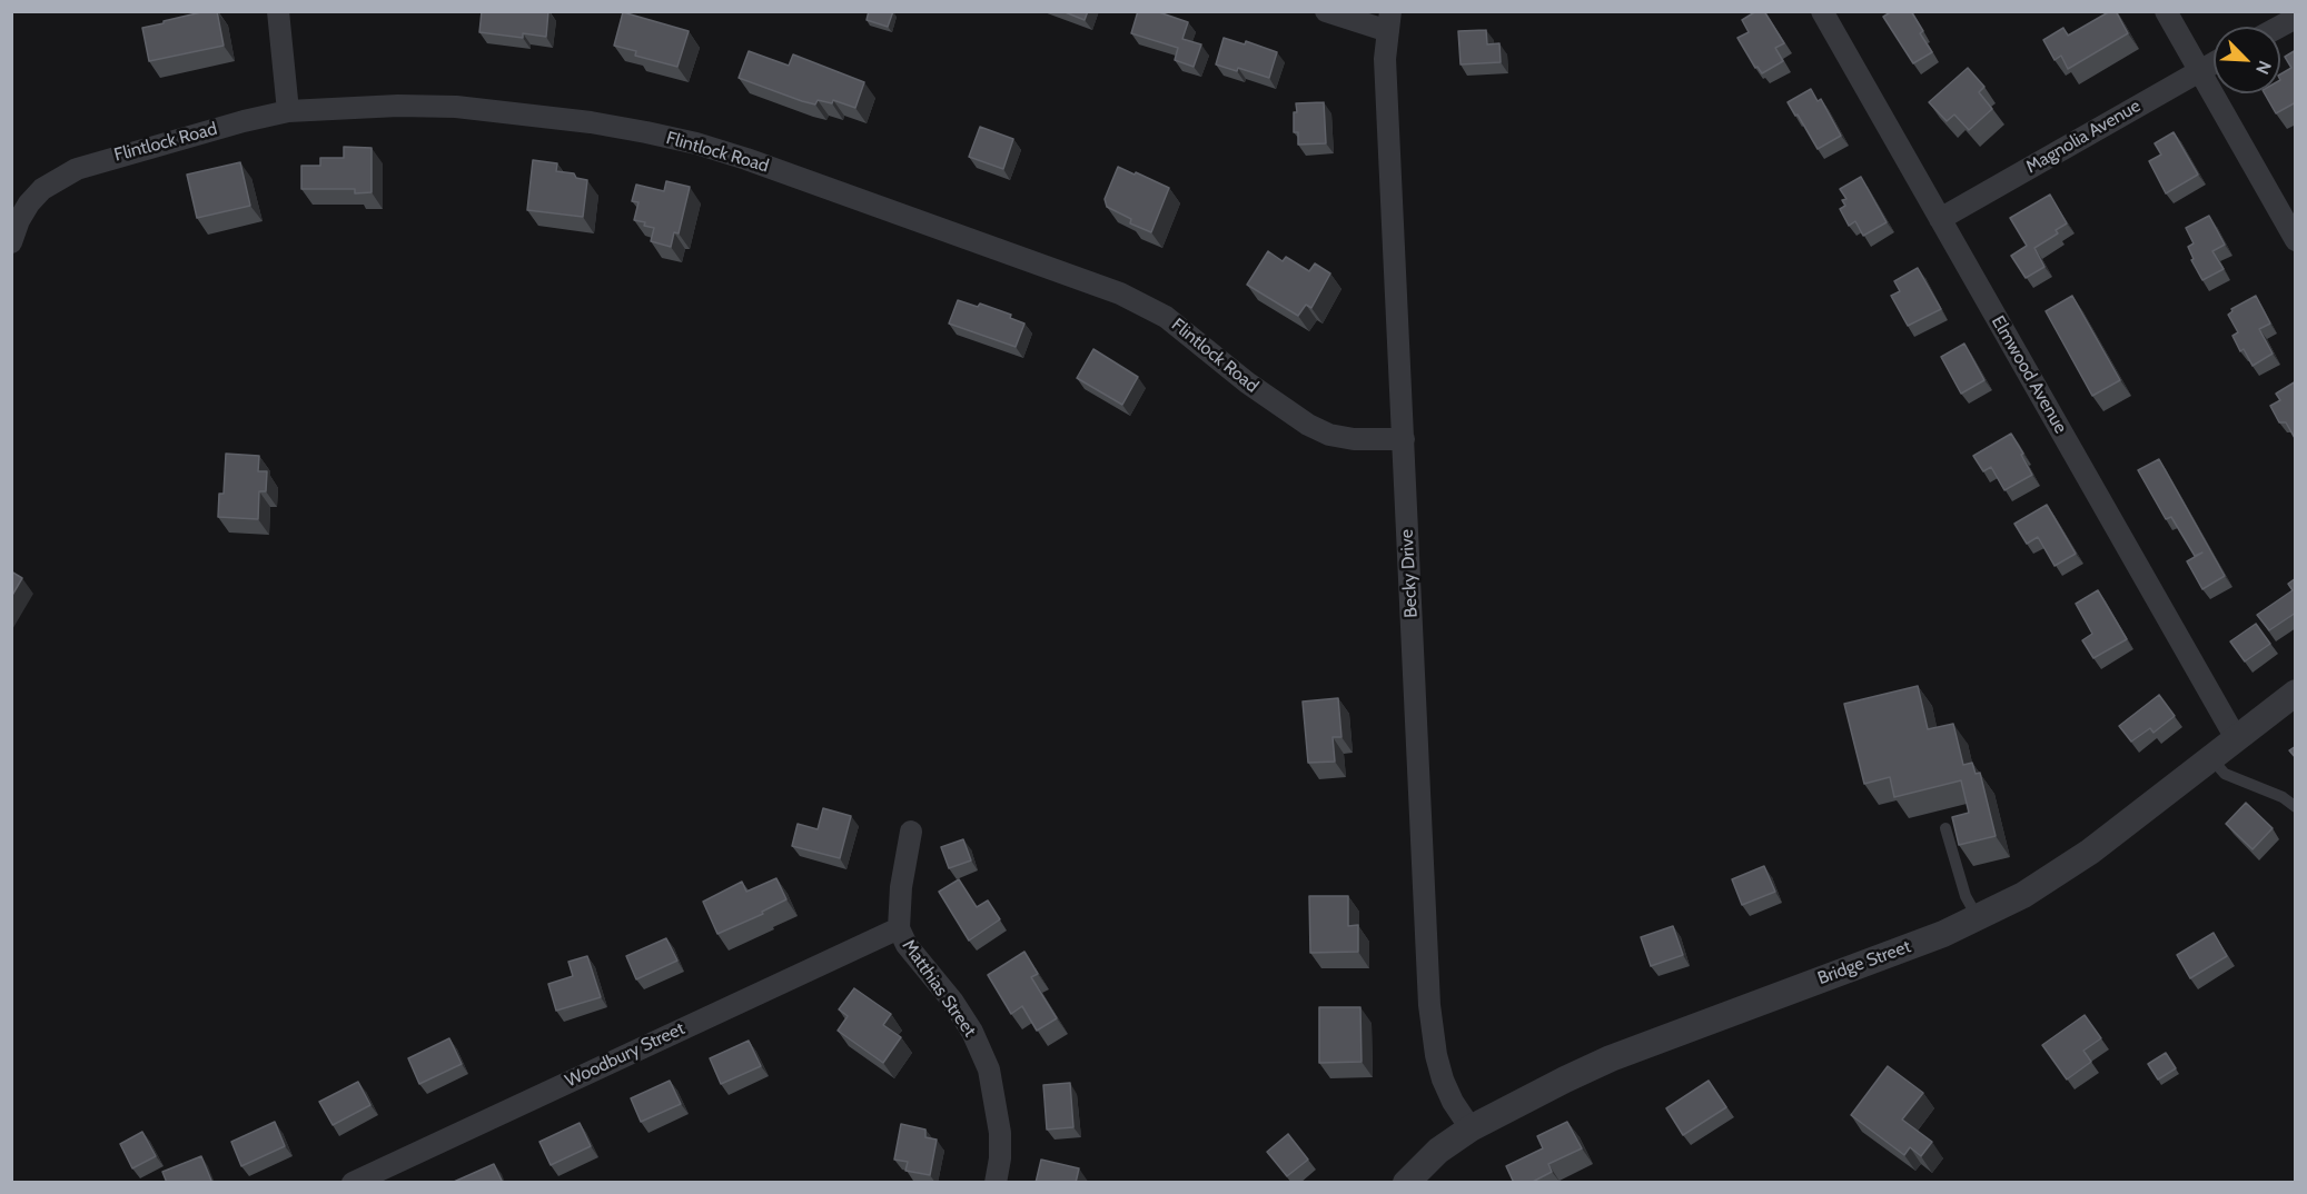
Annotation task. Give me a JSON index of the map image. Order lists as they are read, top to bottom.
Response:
{
  "streets": {
    "street": [
      "Magnolia Avenue",
      "Flintlock Road",
      "Elmwood Avenue",
      "Becky Drive",
      "Bridge Street",
      "Matthias Street",
      "Woodbury Street"
    ]
  },
  "crossings": [
    ["Magnolia Avenue", "Elmwood Avenue"],
    ["Flintlock Road", "Becky Drive"],
    ["Elmwood Avenue", "Bridge Street"],
    ["Becky Drive", "Bridge Street"],
    ["Matthias Street", "Woodbury Street"]
  ],
  "north": "bottom right"
}
